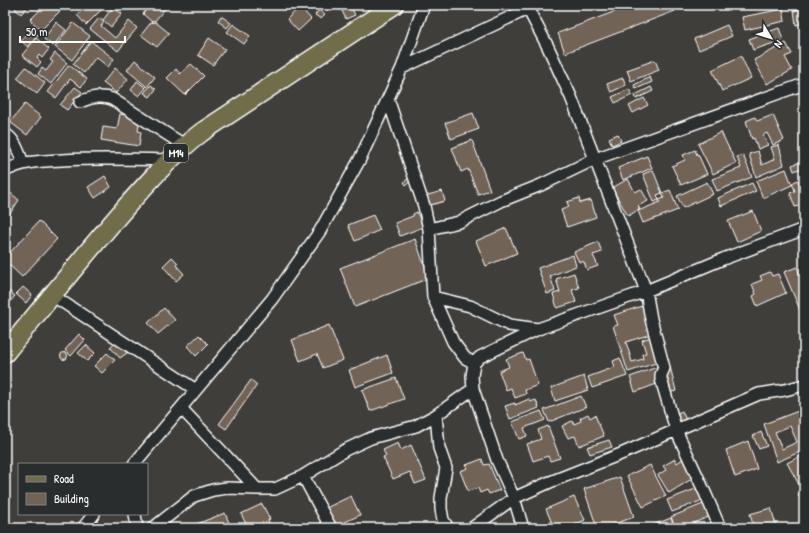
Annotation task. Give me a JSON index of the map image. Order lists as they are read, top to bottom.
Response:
{
  "streets": {
    "main road": ["M14"]
  },
  "legend": ["Road", "Building"],
  "scale_bar": "50 m",
  "north": "bottom right"
}
